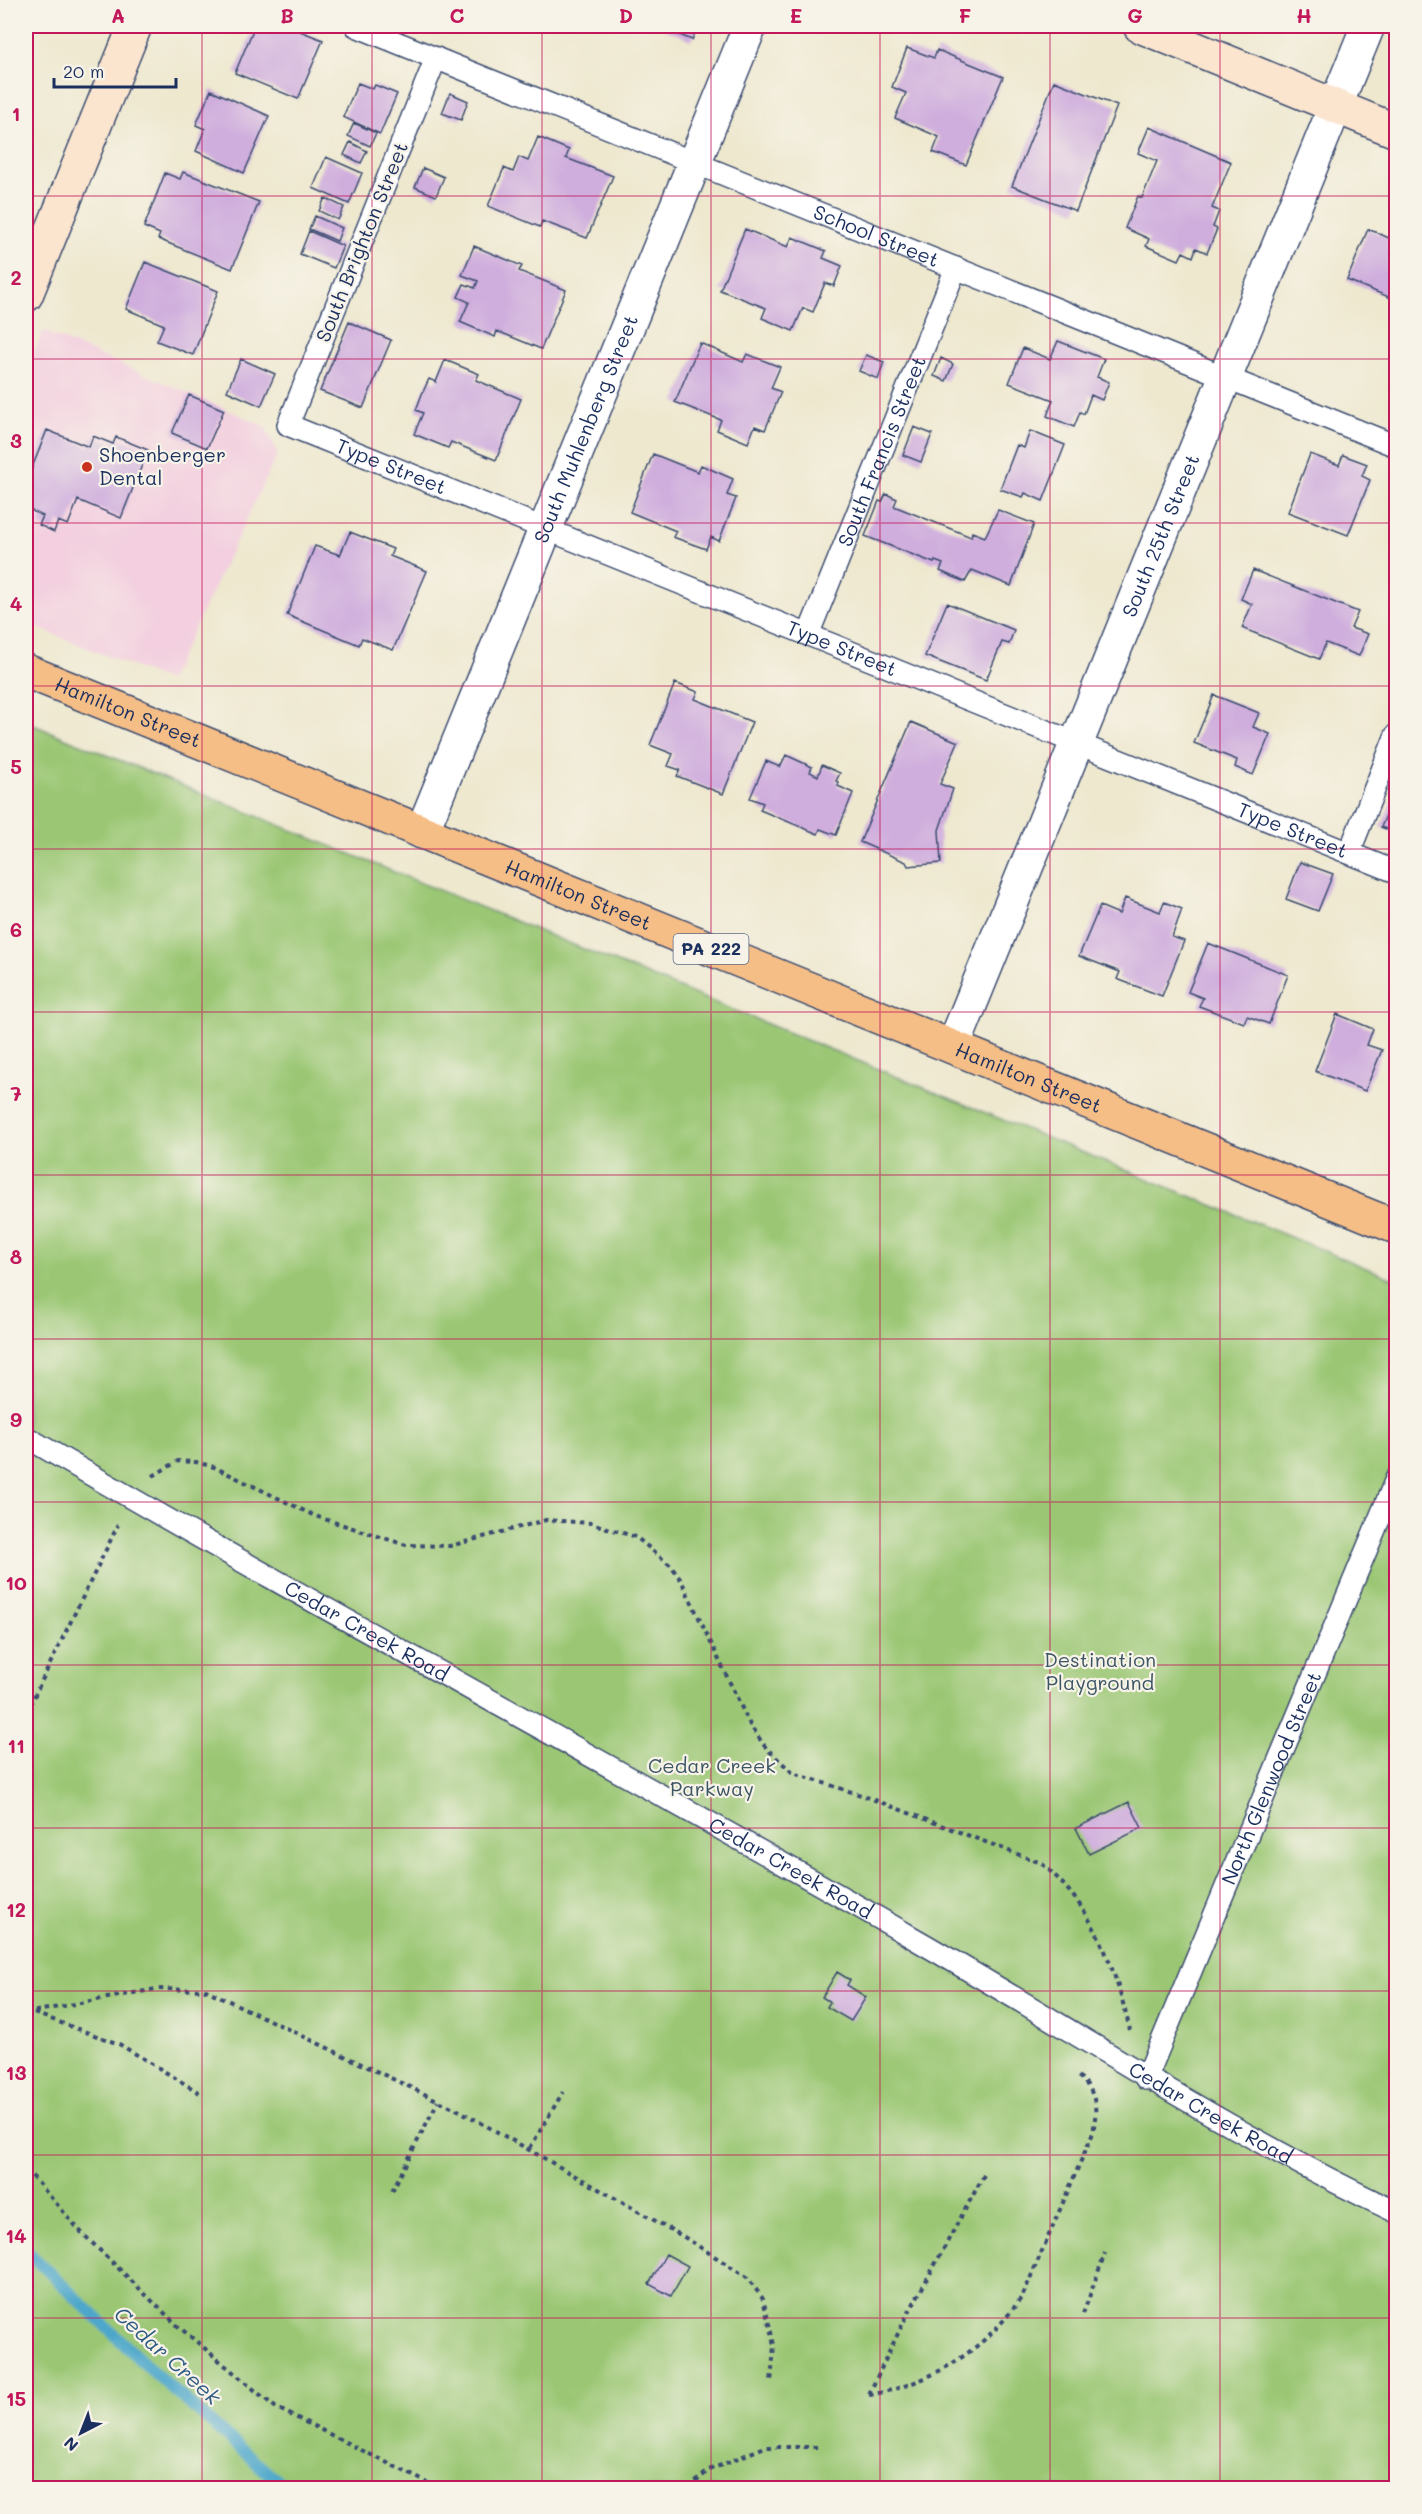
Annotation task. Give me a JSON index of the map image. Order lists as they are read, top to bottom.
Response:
{
  "streets": {
    "main road": ["Hamilton Street", "PA 222"],
    "street": ["South Muhlenberg Street", "South 25th Street"],
    "lane": [
      "School Street",
      "South Brighton Street",
      "South Francis Street",
      "Type Street",
      "Cedar Creek Road",
      "North Glenwood Street"
    ]
  },
  "crossings": [
    ["School Street", "South Brighton Street"],
    ["School Street", "South Muhlenberg Street"],
    ["School Street", "South Francis Street"],
    ["School Street", "South 25th Street"],
    ["South Brighton Street", "Type Street"],
    ["South Muhlenberg Street", "Type Street"],
    ["South Muhlenberg Street", "Hamilton Street"],
    ["South Francis Street", "Type Street"],
    ["Type Street", "South 25th Street"],
    ["South 25th Street", "Hamilton Street"],
    ["Cedar Creek Road", "North Glenwood Street"]
  ],
  "water": ["Cedar Creek"],
  "parks": ["Destination Playground", "Cedar Creek Parkway"],
  "places": ["Shoenberger Dental"],
  "scale_bar": "20 m",
  "north": "bottom left",
  "grid": {
    "columns": [
      "A",
      "B",
      "C",
      "D",
      "E",
      "F",
      "G",
      "H"
    ],
    "rows": [
      "1",
      "2",
      "3",
      "4",
      "5",
      "6",
      "7",
      "8",
      "9",
      "10",
      "11",
      "12",
      "13",
      "14",
      "15"
    ]
  }
}
